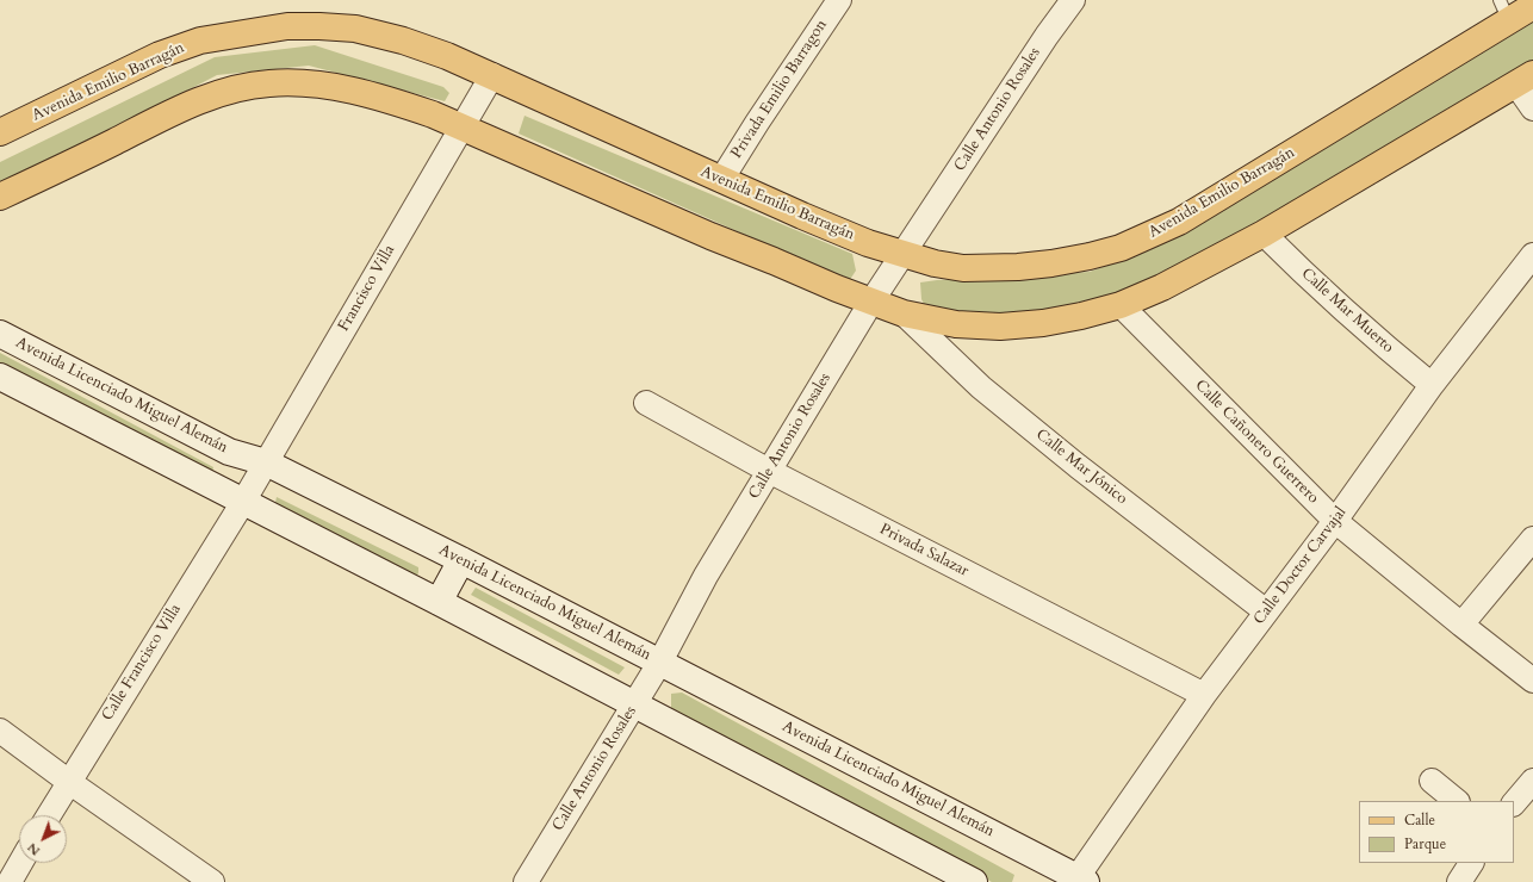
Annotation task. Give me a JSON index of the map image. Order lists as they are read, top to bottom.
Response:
{
  "streets": {
    "main road": ["Avenida Emilio Barragán", "Avenida Licenciado Miguel Alemán"],
    "street": [
      "Privada Emilio Barragon",
      "Calle Antonio Rosales",
      "Francisco Villa",
      "Calle Mar Muerto",
      "Calle Cañonero Guerrero",
      "Calle Mar Jónico",
      "Privada Salazar",
      "Calle Doctor Carvajal",
      "Calle Francisco Villa"
    ]
  },
  "crossings": [
    ["Avenida Emilio Barragán", "Privada Emilio Barragon"],
    ["Avenida Emilio Barragán", "Calle Antonio Rosales"],
    ["Avenida Emilio Barragán", "Francisco Villa"],
    ["Calle Antonio Rosales", "Avenida Licenciado Miguel Alemán"],
    ["Calle Antonio Rosales", "Privada Salazar"],
    ["Francisco Villa", "Avenida Licenciado Miguel Alemán"],
    ["Francisco Villa", "Calle Francisco Villa"],
    ["Calle Mar Muerto", "Calle Doctor Carvajal"],
    ["Avenida Licenciado Miguel Alemán", "Calle Doctor Carvajal"],
    ["Calle Cañonero Guerrero", "Calle Doctor Carvajal"],
    ["Calle Mar Jónico", "Calle Doctor Carvajal"],
    ["Privada Salazar", "Calle Doctor Carvajal"]
  ],
  "legend": ["Calle", "Parque"],
  "north": "bottom left"
}
